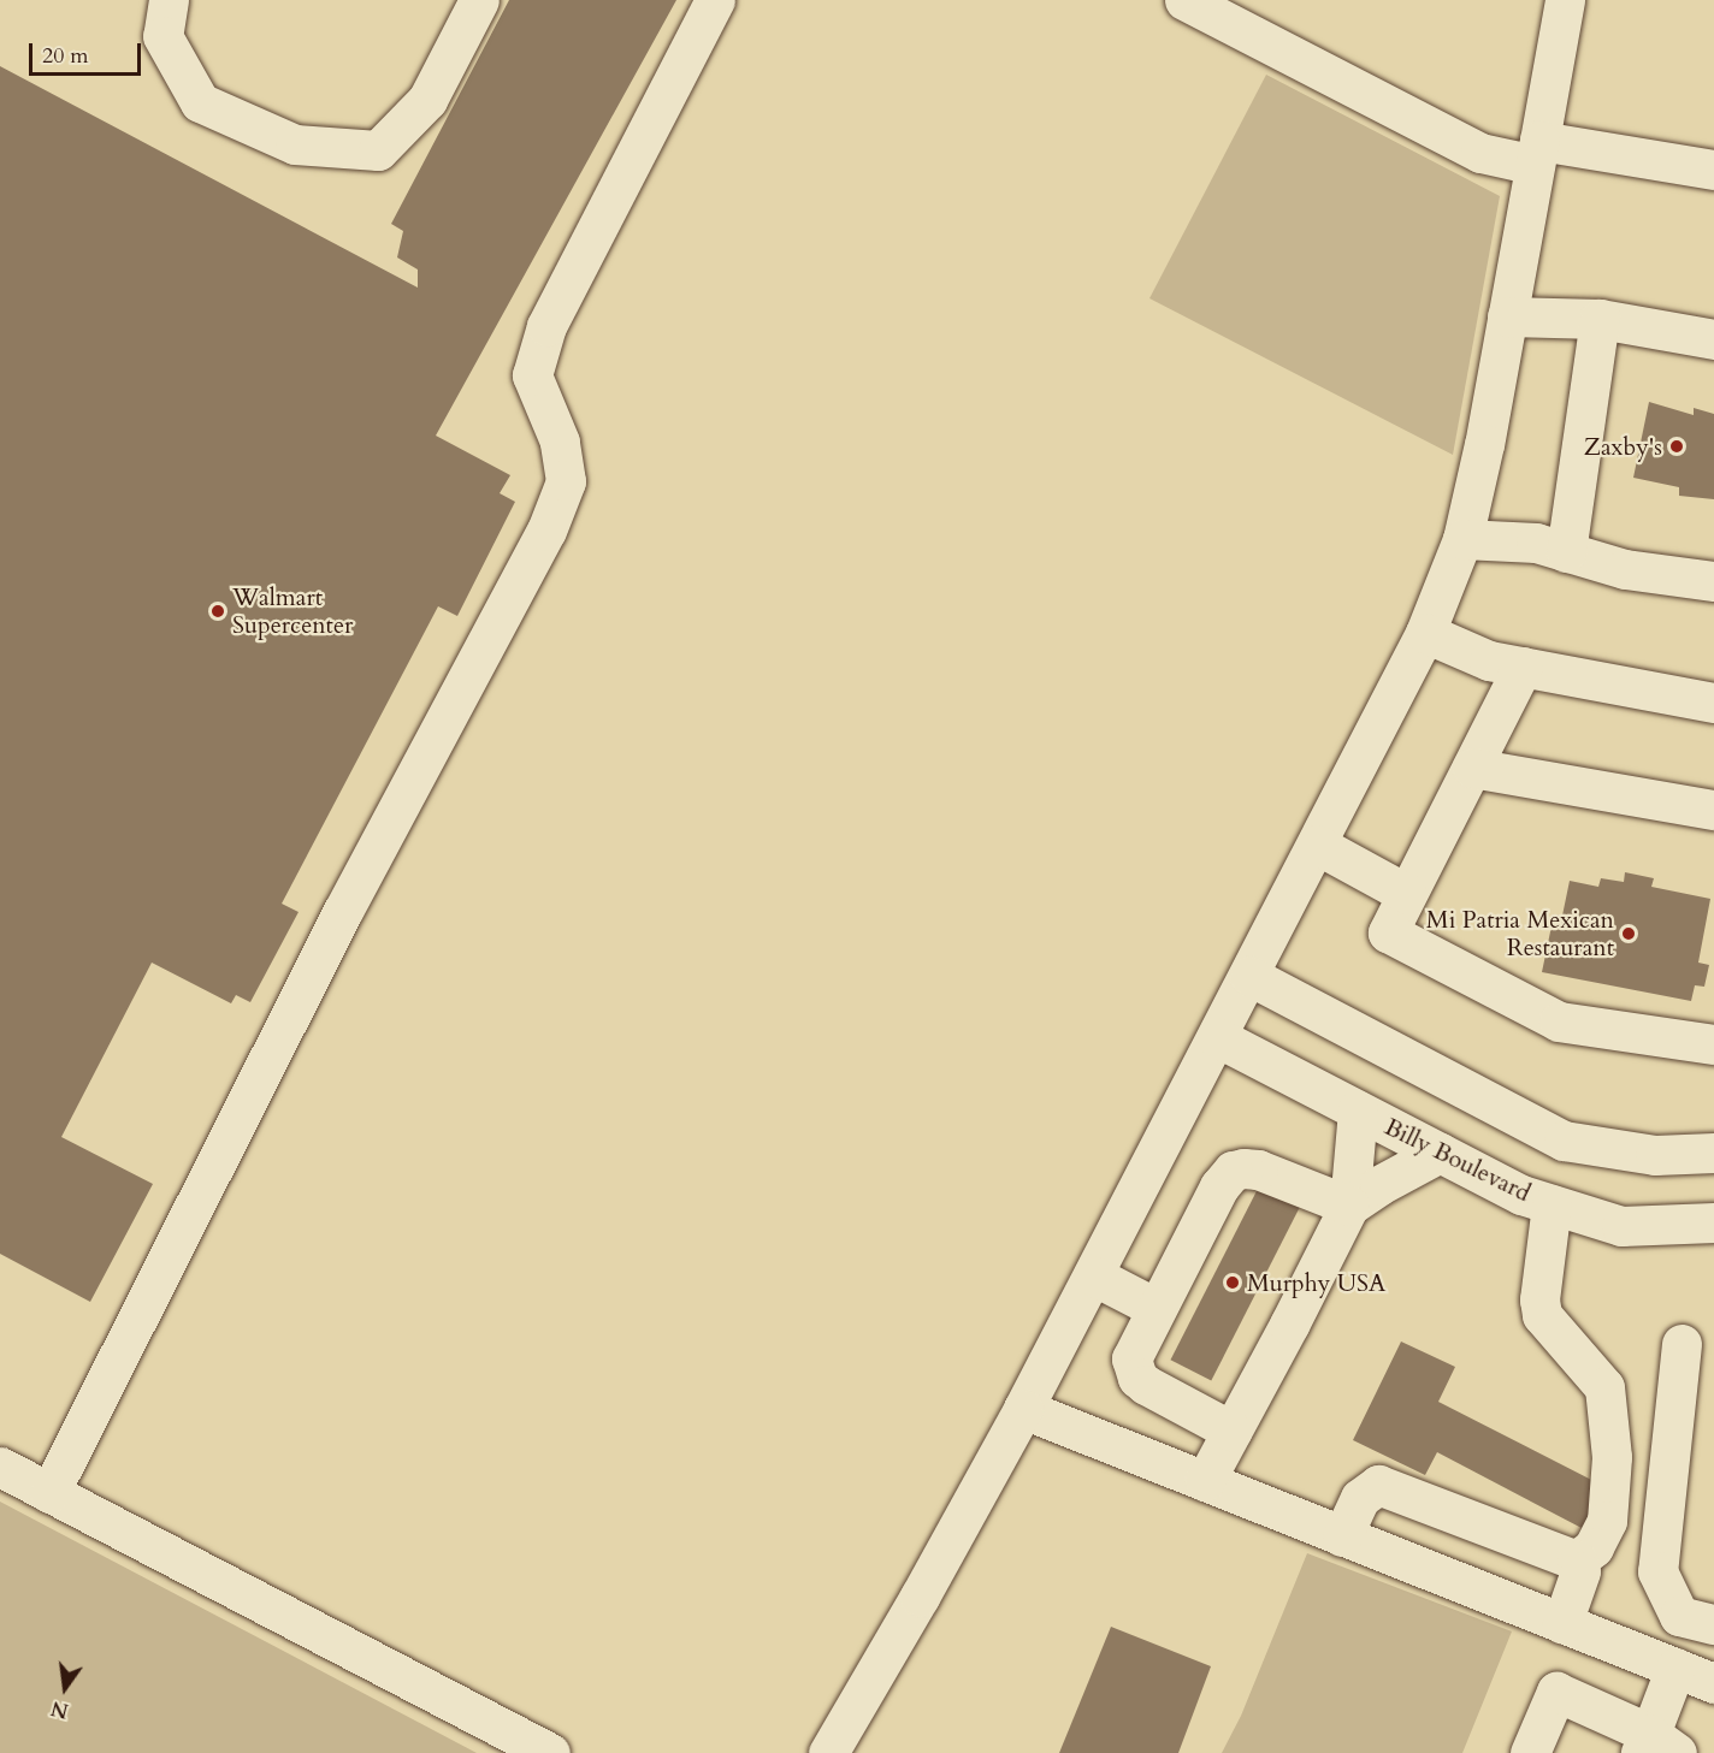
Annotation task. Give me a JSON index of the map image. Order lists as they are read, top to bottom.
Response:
{
  "streets": {
    "street": ["Billy Boulevard"]
  },
  "places": [
    "Zaxby's",
    "Walmart Supercenter",
    "Mi Patria Mexican Restaurant",
    "Murphy USA"
  ],
  "scale_bar": "20 m",
  "north": "bottom"
}
